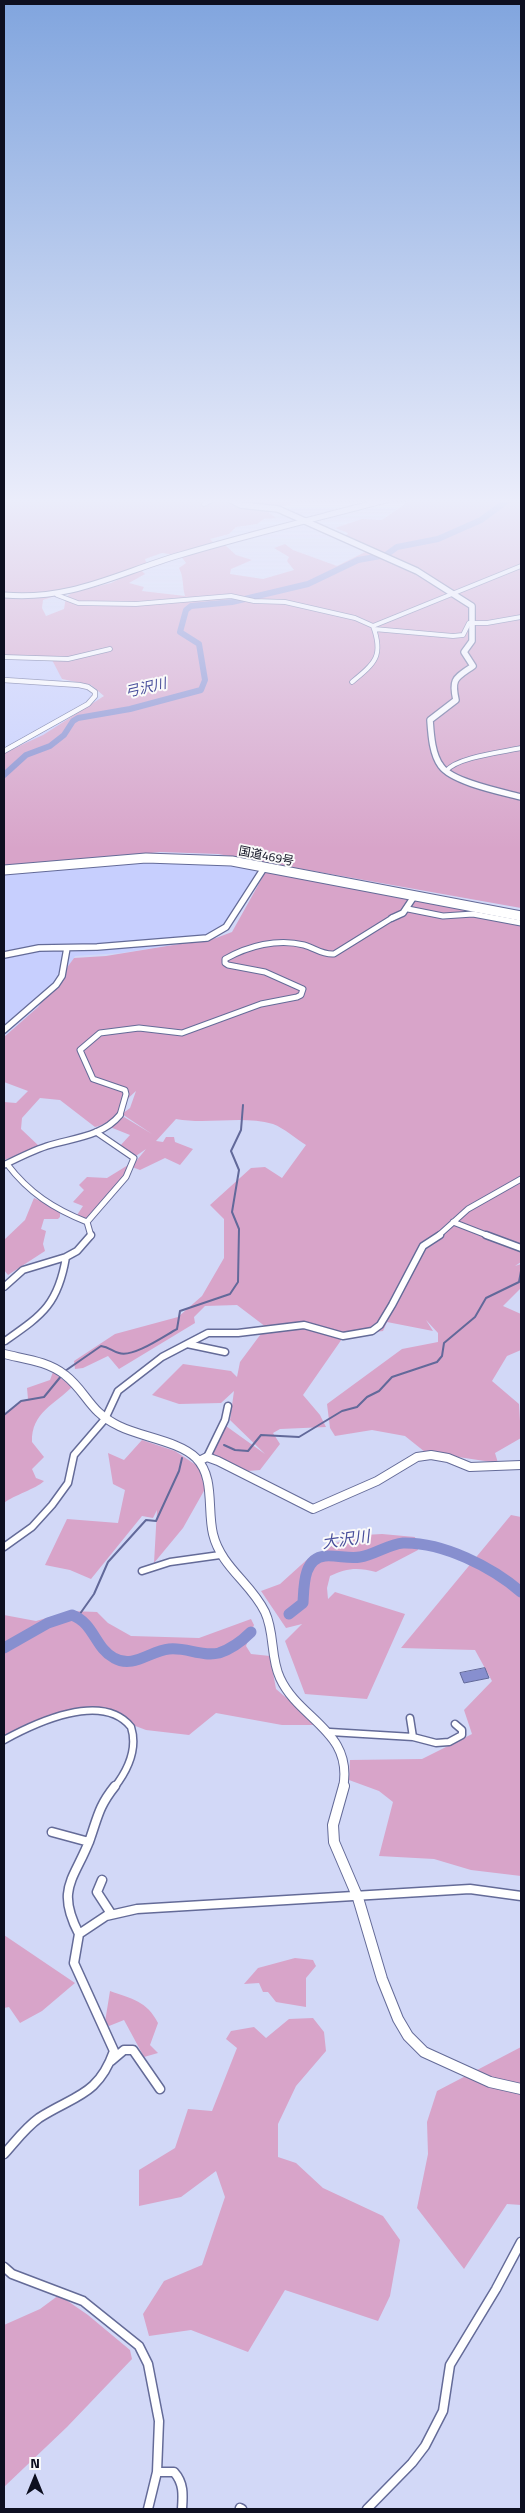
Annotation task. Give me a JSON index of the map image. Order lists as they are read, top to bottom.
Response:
{
  "streets": {
    "highway": ["国道469号"]
  },
  "water": ["弓沢川", "大沢川"],
  "north": "top"
}
